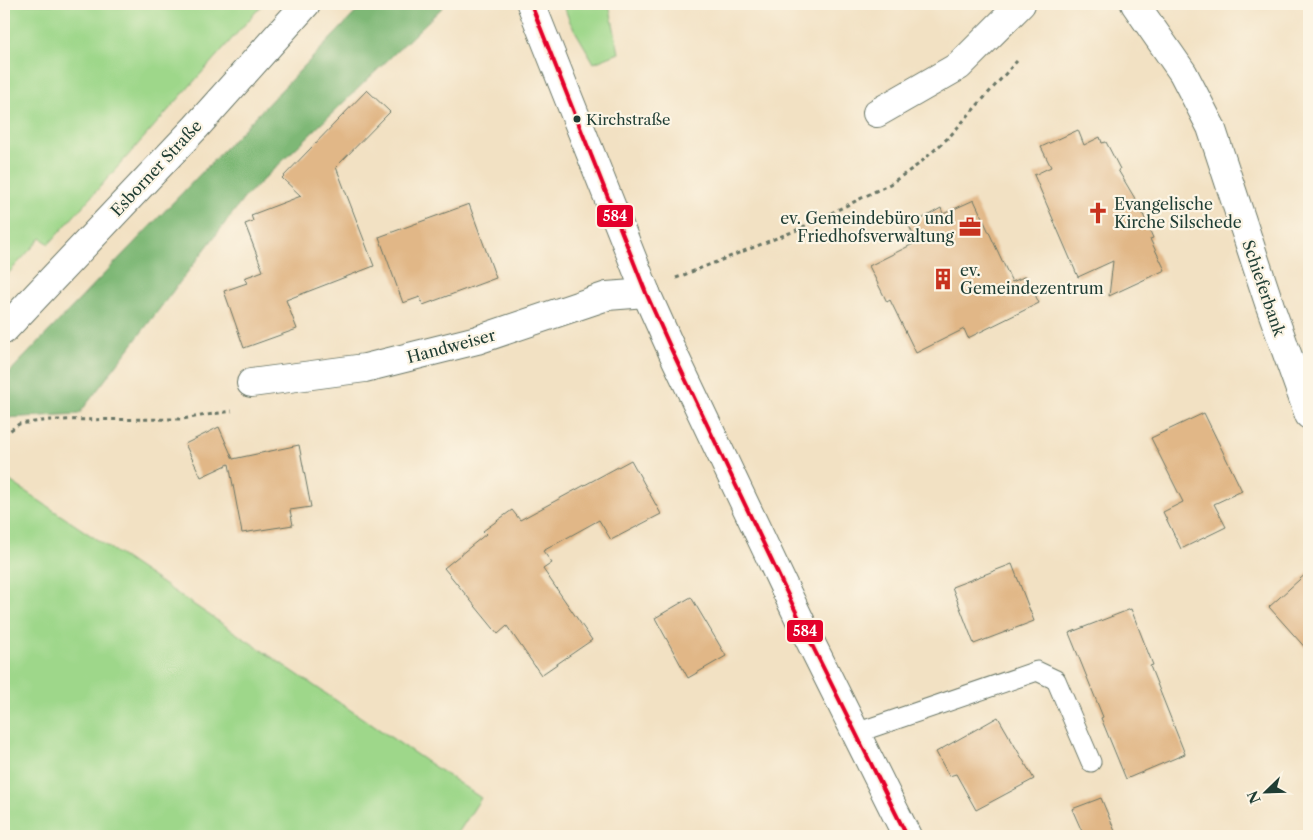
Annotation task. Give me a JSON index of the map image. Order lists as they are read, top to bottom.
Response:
{
  "streets": {
    "main road": ["Esborner Straße", "Schieferbank", "Handweiser"]
  },
  "places": {
    "other": ["Kirchstraße"],
    "church": ["Evangelische Kirche Silschede"],
    "office": ["ev. Gemeindebüro und Friedhofsverwaltung"],
    "building": ["ev. Gemeindezentrum"]
  },
  "lines": ["transit line 584"],
  "north": "bottom left"
}
